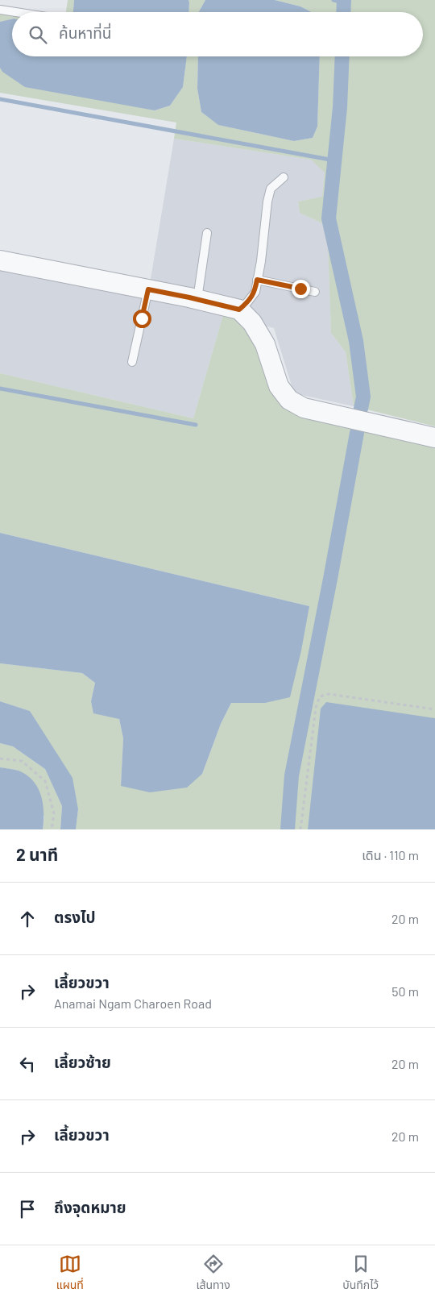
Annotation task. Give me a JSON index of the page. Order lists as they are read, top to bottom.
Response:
{
  "page": {
    "search": "ค้นหาที่นี่",
    "heading": ["2 นาที", "เดิน · 110 m"],
    "list": [
      ["ตรงไป", "20 m"],
      ["เลี้ยวขวา", "Anamai Ngam Charoen Road", "50 m"],
      ["เลี้ยวซ้าย", "20 m"],
      ["เลี้ยวขวา", "20 m"],
      "ถึงจุดหมาย"
    ],
    "nav": ["แผนที่", "เส้นทาง", "บันทึกไว้"]
  }
}
